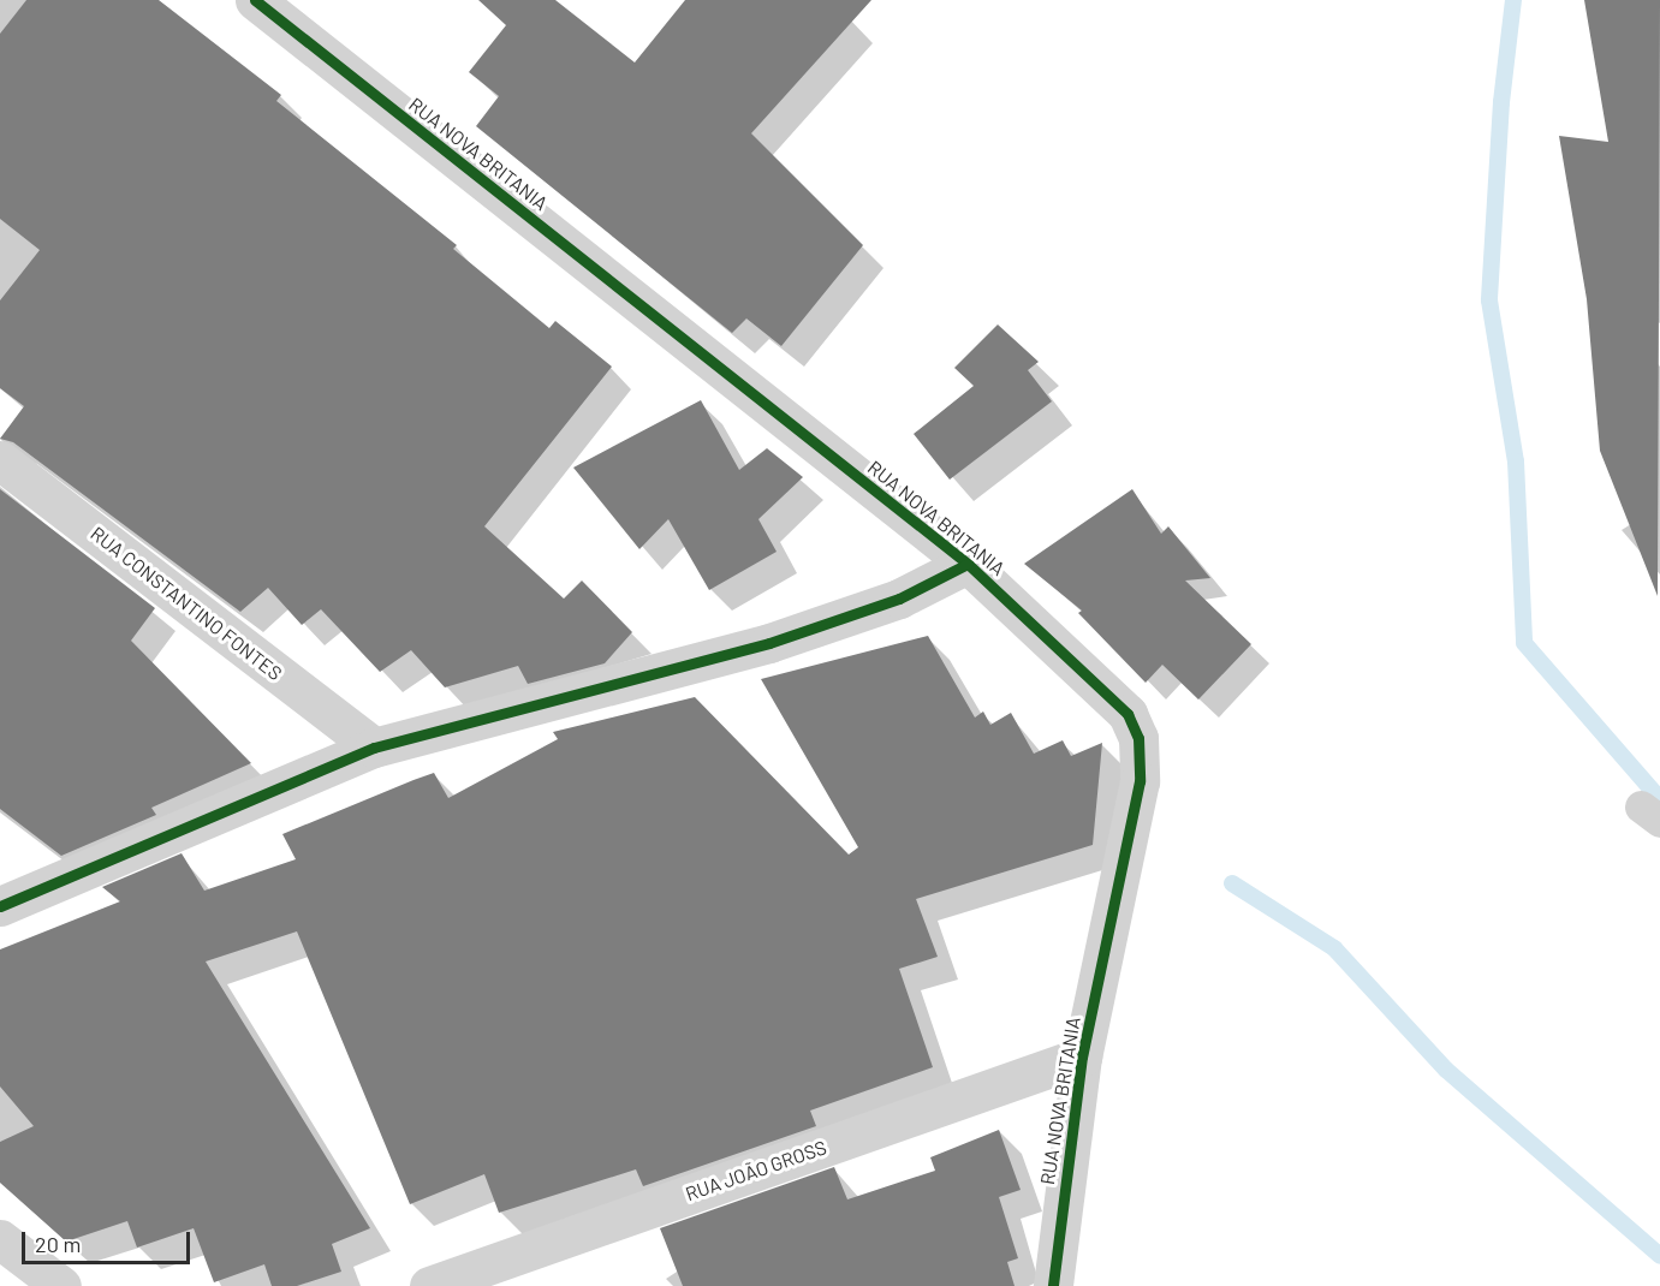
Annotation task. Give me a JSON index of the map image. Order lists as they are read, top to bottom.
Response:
{
  "streets": {
    "street": ["RUA NOVA BRITANIA", "RUA CONSTANTINO FONTES", "RUA JOÃO GROSS"]
  },
  "crossings": [
    ["RUA NOVA BRITANIA", "RUA JOÃO GROSS"]
  ],
  "scale_bar": "20 m"
}
